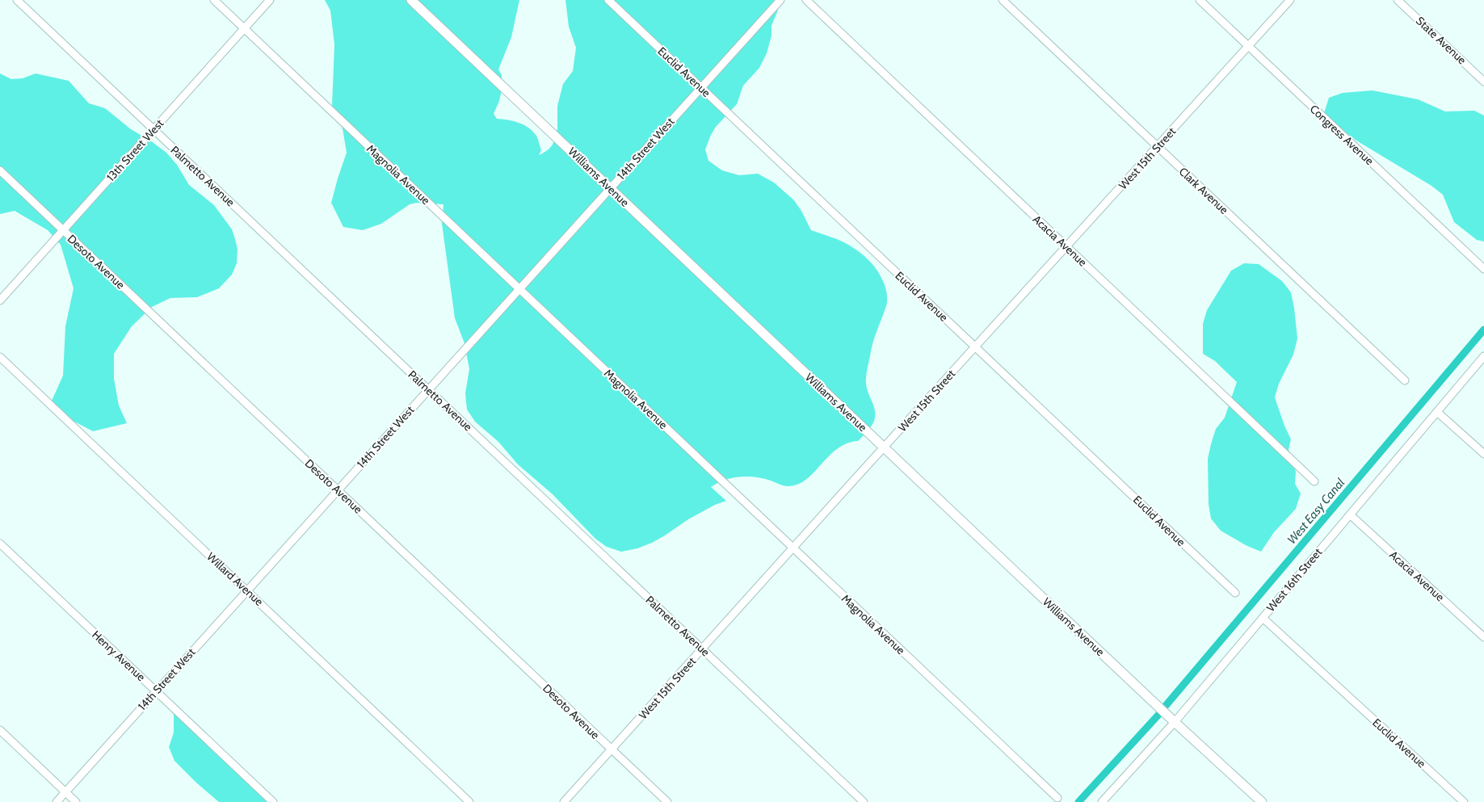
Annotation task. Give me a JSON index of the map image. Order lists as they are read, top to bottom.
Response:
{
  "streets": {
    "street": [
      "State Avenue",
      "Euclid Avenue",
      "Congress Avenue",
      "14th Street West",
      "13th Street West",
      "West 15th Street",
      "Magnolia Avenue",
      "Palmetto Avenue",
      "Williams Avenue",
      "Clark Avenue",
      "Acacia Avenue",
      "Desoto Avenue",
      "Willard Avenue",
      "West 16th Street",
      "Henry Avenue"
    ]
  },
  "crossings": [
    ["Euclid Avenue", "14th Street West"],
    ["Euclid Avenue", "West 15th Street"],
    ["Euclid Avenue", "West 16th Street"],
    ["Congress Avenue", "West 15th Street"],
    ["14th Street West", "Magnolia Avenue"],
    ["14th Street West", "Palmetto Avenue"],
    ["14th Street West", "Williams Avenue"],
    ["14th Street West", "Desoto Avenue"],
    ["14th Street West", "Willard Avenue"],
    ["14th Street West", "Henry Avenue"],
    ["13th Street West", "Magnolia Avenue"],
    ["13th Street West", "Palmetto Avenue"],
    ["13th Street West", "Desoto Avenue"],
    ["West 15th Street", "Magnolia Avenue"],
    ["West 15th Street", "Palmetto Avenue"],
    ["West 15th Street", "Williams Avenue"],
    ["West 15th Street", "Clark Avenue"],
    ["West 15th Street", "Acacia Avenue"],
    ["West 15th Street", "Desoto Avenue"],
    ["Williams Avenue", "West 16th Street"],
    ["Acacia Avenue", "West 16th Street"]
  ],
  "water": ["West Easy Canal"]
}
